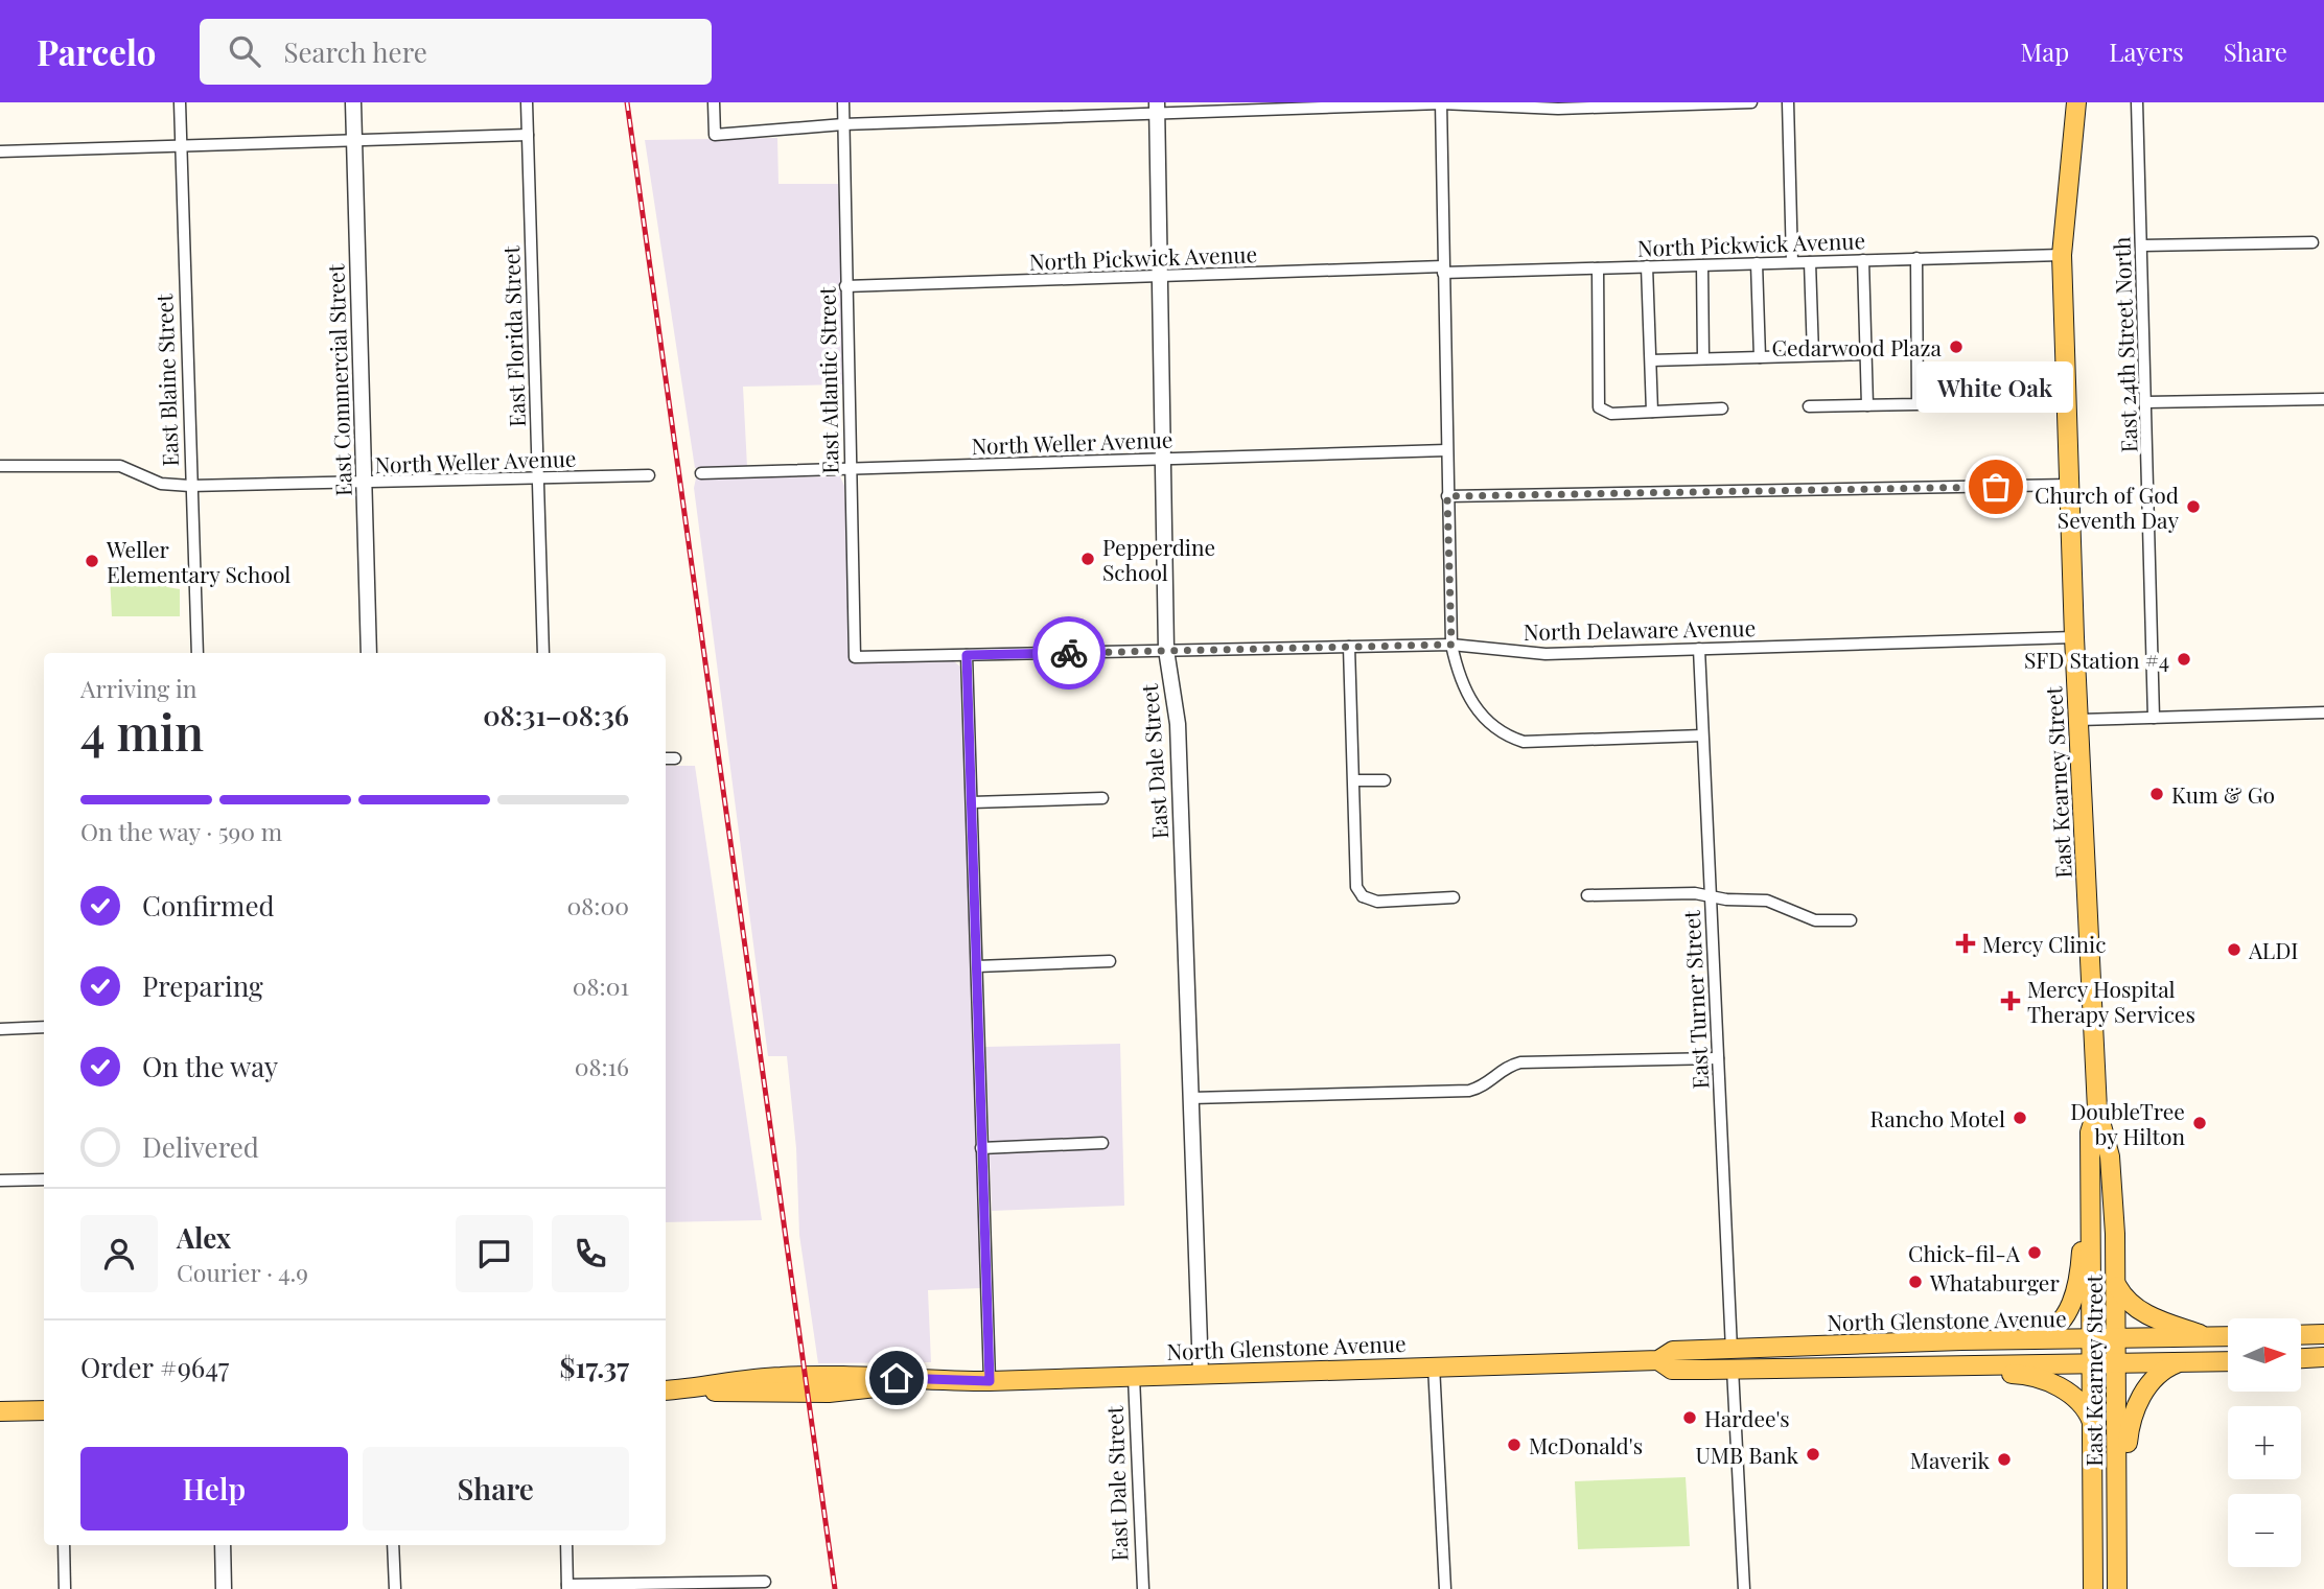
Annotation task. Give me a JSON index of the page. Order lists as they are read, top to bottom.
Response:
{
  "streets": {
    "main road": ["East Kearney Street", "North Glenstone Avenue"],
    "street": [
      "North Pickwick Avenue",
      "East Florida Street",
      "East 24th Street North",
      "East Blaine Street",
      "East Commercial Street",
      "East Atlantic Street",
      "North Weller Avenue",
      "North Delaware Avenue",
      "East Dale Street",
      "East Turner Street"
    ]
  },
  "crossings": [
    ["North Pickwick Avenue", "East Atlantic Street"],
    ["North Pickwick Avenue", "East Dale Street"],
    ["North Pickwick Avenue", "East Kearney Street"],
    ["East Florida Street", "North Weller Avenue"],
    ["East Blaine Street", "North Weller Avenue"],
    ["East Commercial Street", "North Weller Avenue"],
    ["East Atlantic Street", "North Weller Avenue"],
    ["East Atlantic Street", "North Delaware Avenue"],
    ["North Weller Avenue", "East Dale Street"],
    ["North Delaware Avenue", "East Dale Street"],
    ["North Delaware Avenue", "East Kearney Street"],
    ["North Delaware Avenue", "East Turner Street"],
    ["East Dale Street", "North Glenstone Avenue"],
    ["East Kearney Street", "North Glenstone Avenue"],
    ["East Turner Street", "North Glenstone Avenue"]
  ],
  "places": {
    "other": [
      "Cedarwood Plaza",
      "White Oak",
      "Church of God Seventh Day",
      "Pepperdine School",
      "Weller Elementary School",
      "SFD Station #4",
      "Kum & Go",
      "ALDI",
      "Rancho Motel",
      "DoubleTree by Hilton",
      "Chick-fil-A",
      "Whataburger",
      "Hardee's",
      "McDonald's",
      "UMB Bank",
      "Maverik"
    ],
    "health": ["Mercy Clinic", "Mercy Hospital Therapy Services"]
  },
  "north": "right",
  "page": {
    "header": "Parcelo",
    "search": "Search here",
    "nav": ["Map", "Layers", "Share"],
    "bubble": "White Oak",
    "heading": ["4 min", "Arriving in", "08:31–08:36"],
    "panel": [
      "Alex",
      "Courier · 4.9",
      "Order #9647",
      "$17.37"
    ],
    "bar": "On the way · 590 m",
    "list": [
      ["Confirmed", "08:00"],
      ["Preparing", "08:01"],
      ["On the way", "08:16"],
      "Delivered"
    ],
    "map_buttons": ["+", "−"],
    "buttons": ["Help", "Share"]
  }
}
